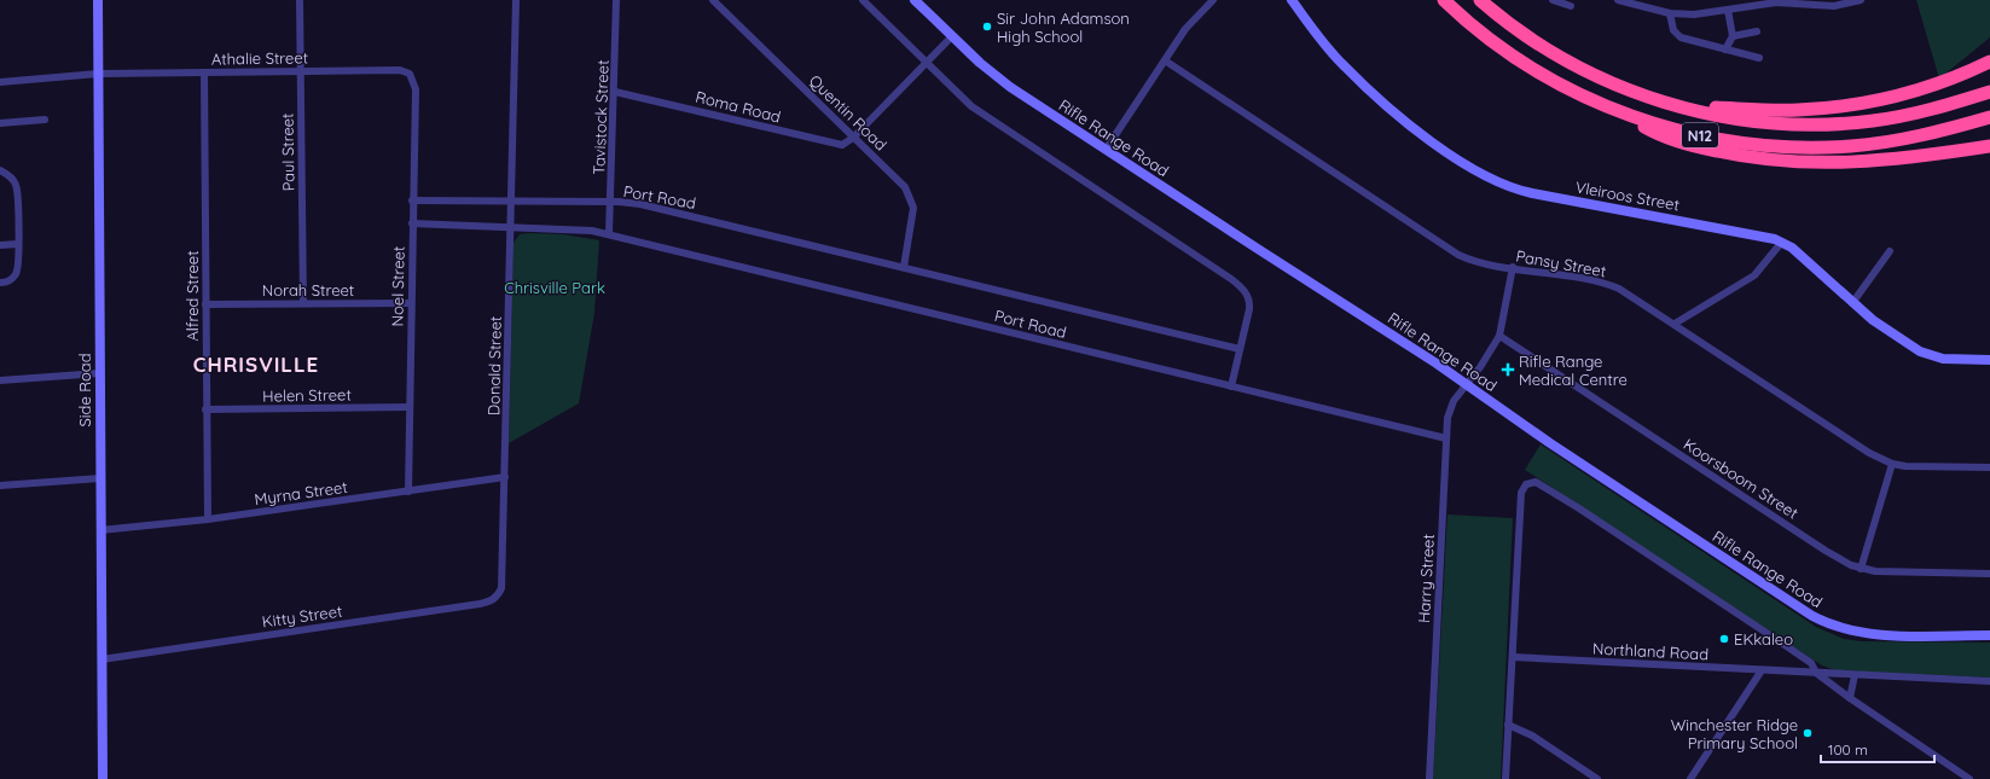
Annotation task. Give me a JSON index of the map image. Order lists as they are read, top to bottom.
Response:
{
  "streets": {
    "highway": ["N12"],
    "street": [
      "Athalie Street",
      "Roma Road",
      "Quentin Road",
      "Tavistock Street",
      "Rifle Range Road",
      "Paul Street",
      "Vleiroos Street",
      "Port Road",
      "Pansy Street",
      "Noel Street",
      "Norah Street",
      "Alfred Street",
      "Donald Street",
      "Side Road",
      "Helen Street",
      "Koorsboom Street",
      "Myrna Street",
      "Harry Street",
      "Kitty Street",
      "Northland Road"
    ]
  },
  "crossings": [
    ["Athalie Street", "Paul Street"],
    ["Athalie Street", "Noel Street"],
    ["Athalie Street", "Alfred Street"],
    ["Athalie Street", "Side Road"],
    ["Roma Road", "Quentin Road"],
    ["Roma Road", "Tavistock Street"],
    ["Quentin Road", "Port Road"],
    ["Tavistock Street", "Port Road"],
    ["Rifle Range Road", "Harry Street"],
    ["Paul Street", "Norah Street"],
    ["Port Road", "Noel Street"],
    ["Port Road", "Donald Street"],
    ["Port Road", "Harry Street"],
    ["Noel Street", "Norah Street"],
    ["Noel Street", "Helen Street"],
    ["Noel Street", "Myrna Street"],
    ["Norah Street", "Alfred Street"],
    ["Alfred Street", "Helen Street"],
    ["Alfred Street", "Myrna Street"],
    ["Donald Street", "Myrna Street"],
    ["Donald Street", "Kitty Street"],
    ["Side Road", "Myrna Street"],
    ["Side Road", "Kitty Street"],
    ["Koorsboom Street", "Harry Street"]
  ],
  "districts": ["CHRISVILLE"],
  "parks": ["Chrisville Park"],
  "places": {
    "other": ["Sir John Adamson High School", "EKkaleo", "Winchester Ridge Primary School"],
    "health": ["Rifle Range Medical Centre"]
  },
  "scale_bar": "100 m"
}
